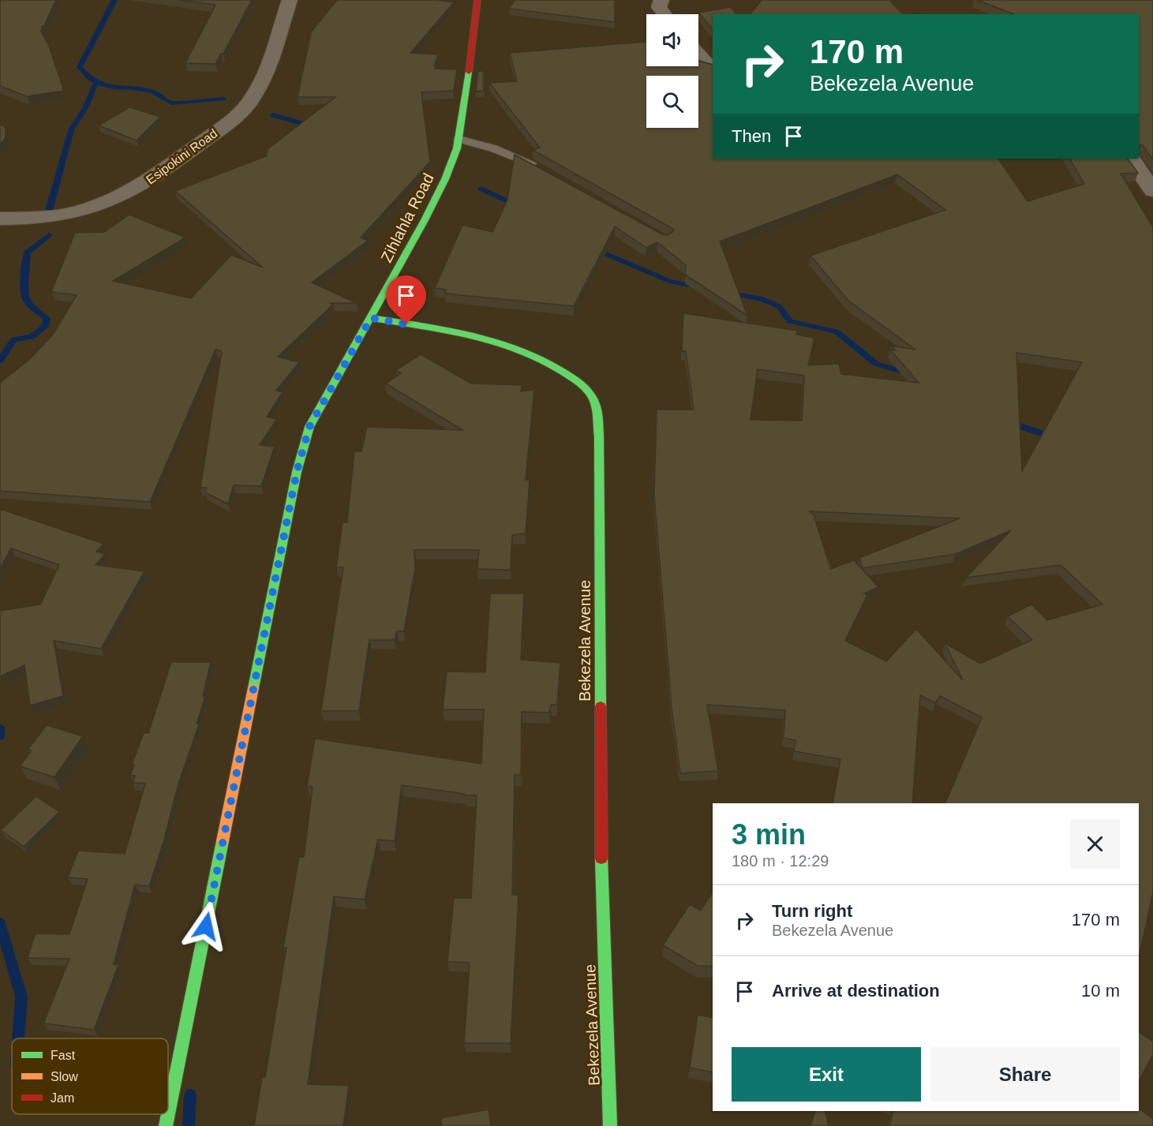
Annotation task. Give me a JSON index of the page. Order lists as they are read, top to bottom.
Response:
{
  "streets": {
    "street": ["Esipokini Road", "Zihlahla Road", "Bekezela Avenue"]
  },
  "crossings": [
    ["Zihlahla Road", "Bekezela Avenue"]
  ],
  "legend": ["Fast", "Slow", "Jam"],
  "page": {
    "turn": ["170 m", "Bekezela Avenue"],
    "then": "Then",
    "heading": ["3 min", "180 m · 12:29"],
    "list": [
      {
        "name": "Turn right",
        "note": "Bekezela Avenue",
        "value": "170 m"
      },
      {
        "name": "Arrive at destination",
        "value": "10 m"
      }
    ],
    "buttons": ["Exit", "Share"]
  }
}
